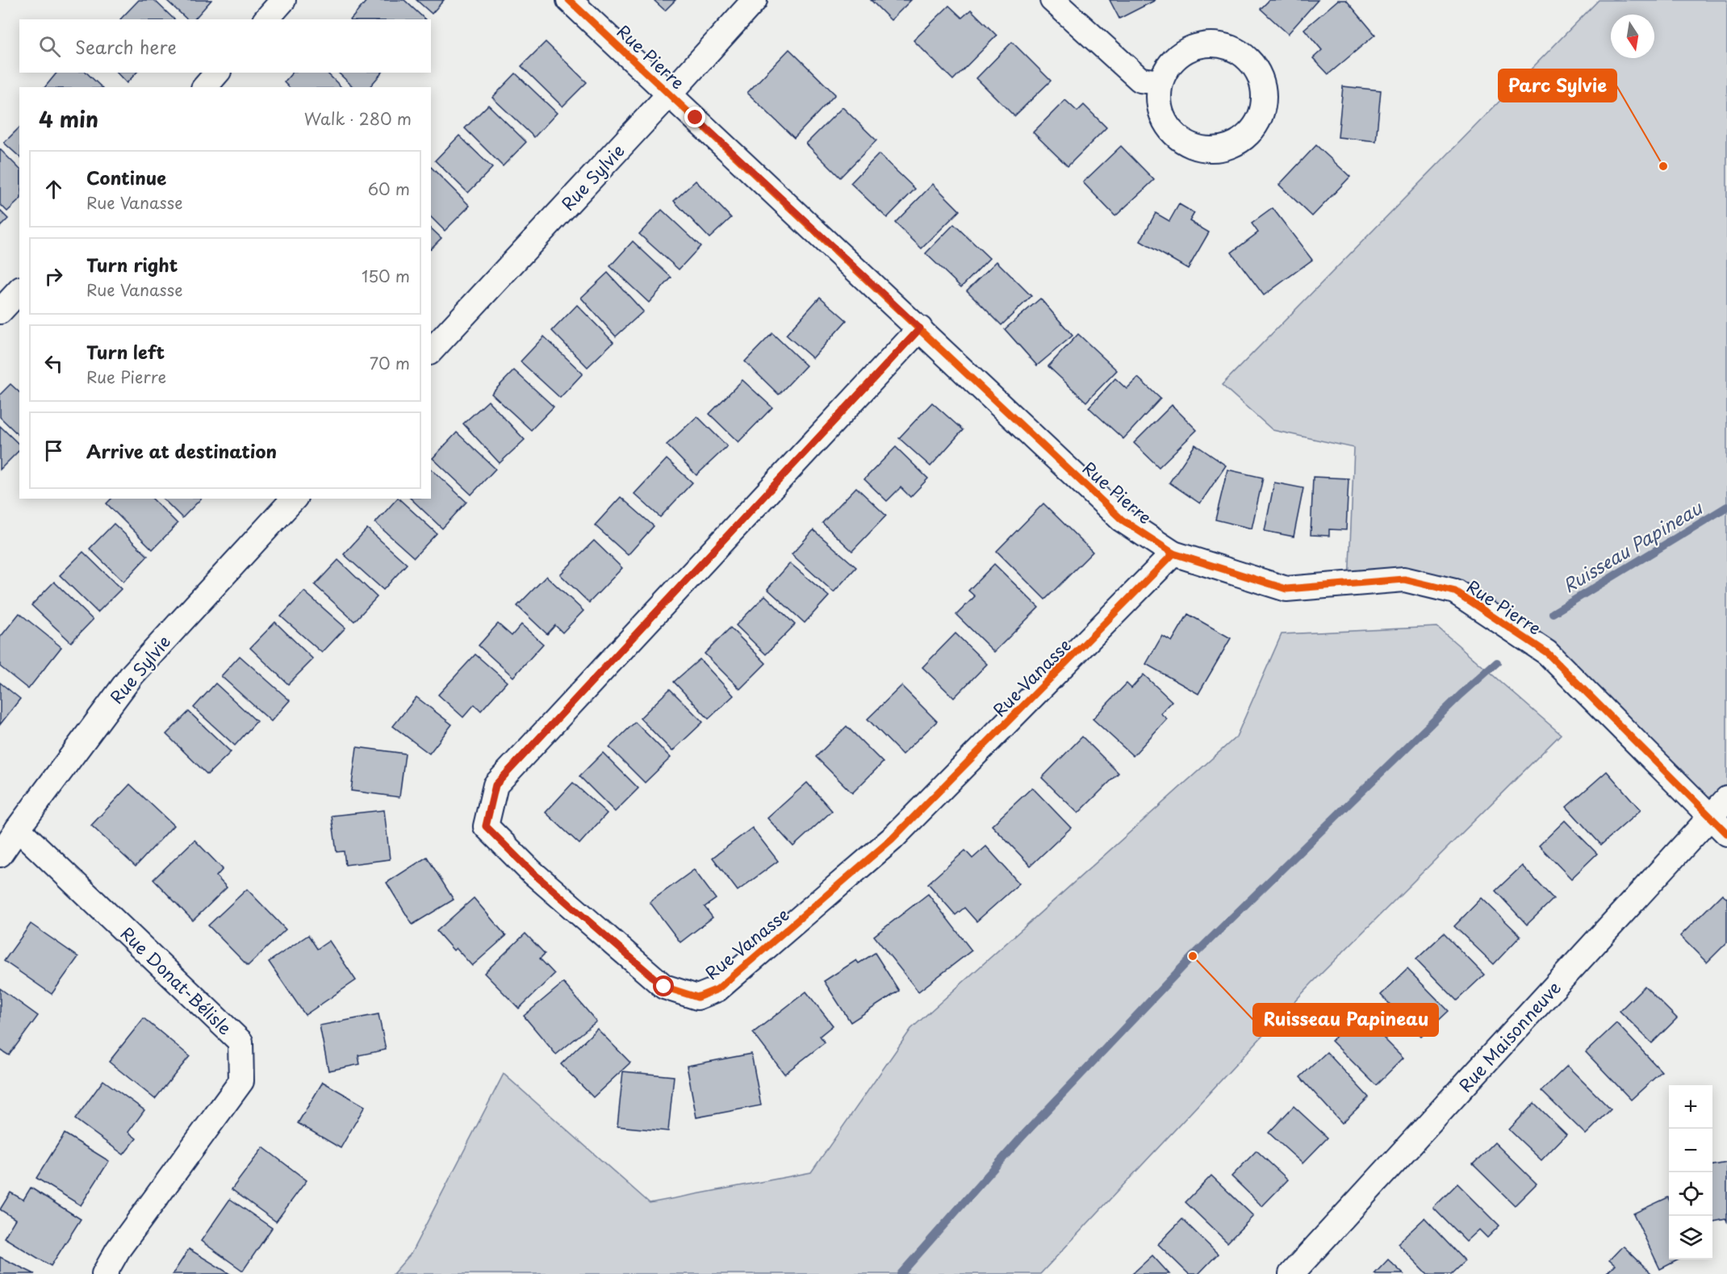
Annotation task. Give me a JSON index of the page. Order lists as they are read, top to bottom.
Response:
{
  "streets": {
    "street": [
      "Rue Pierre",
      "Rue Sylvie",
      "Rue Vanasse",
      "Rue Donat-Bélisle",
      "Rue Maisonneuve"
    ]
  },
  "crossings": [
    ["Rue Pierre", "Rue Sylvie"],
    ["Rue Pierre", "Rue Vanasse"],
    ["Rue Pierre", "Rue Maisonneuve"],
    ["Rue Sylvie", "Rue Donat-Bélisle"]
  ],
  "water": ["Ruisseau Papineau"],
  "places": ["Parc Sylvie", "Ruisseau Papineau"],
  "north": "bottom",
  "page": {
    "search": "Search here",
    "heading": ["4 min", "Walk · 280 m"],
    "list": [
      ["Continue", "Rue Vanasse", "60 m"],
      ["Turn right", "Rue Vanasse", "150 m"],
      ["Turn left", "Rue Pierre", "70 m"],
      "Arrive at destination"
    ],
    "map_buttons": ["+", "−"]
  }
}
